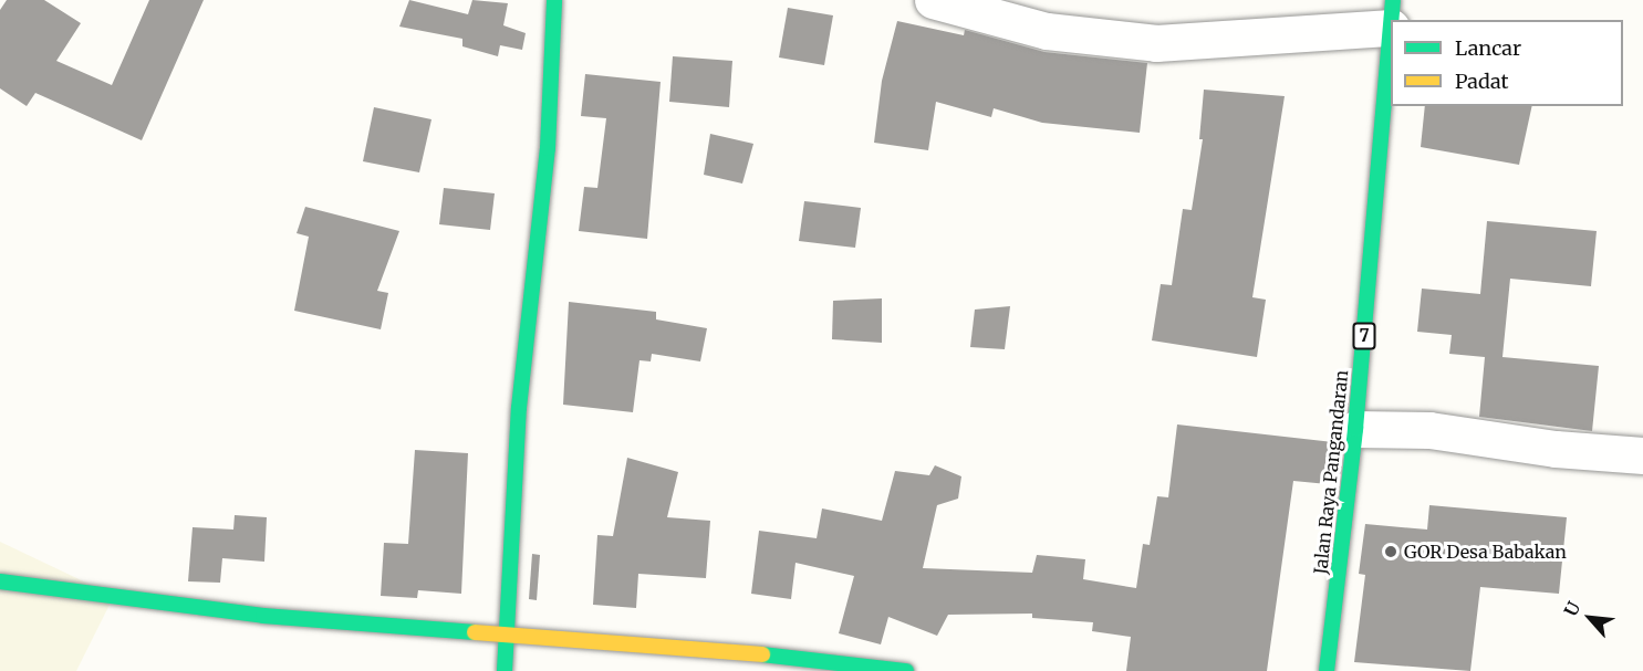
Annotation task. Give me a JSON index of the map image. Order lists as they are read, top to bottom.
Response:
{
  "streets": {
    "main road": ["7", "Jalan Raya Pangandaran"]
  },
  "places": ["GOR Desa Babakan"],
  "legend": ["Lancar", "Padat"],
  "north": "top left"
}
